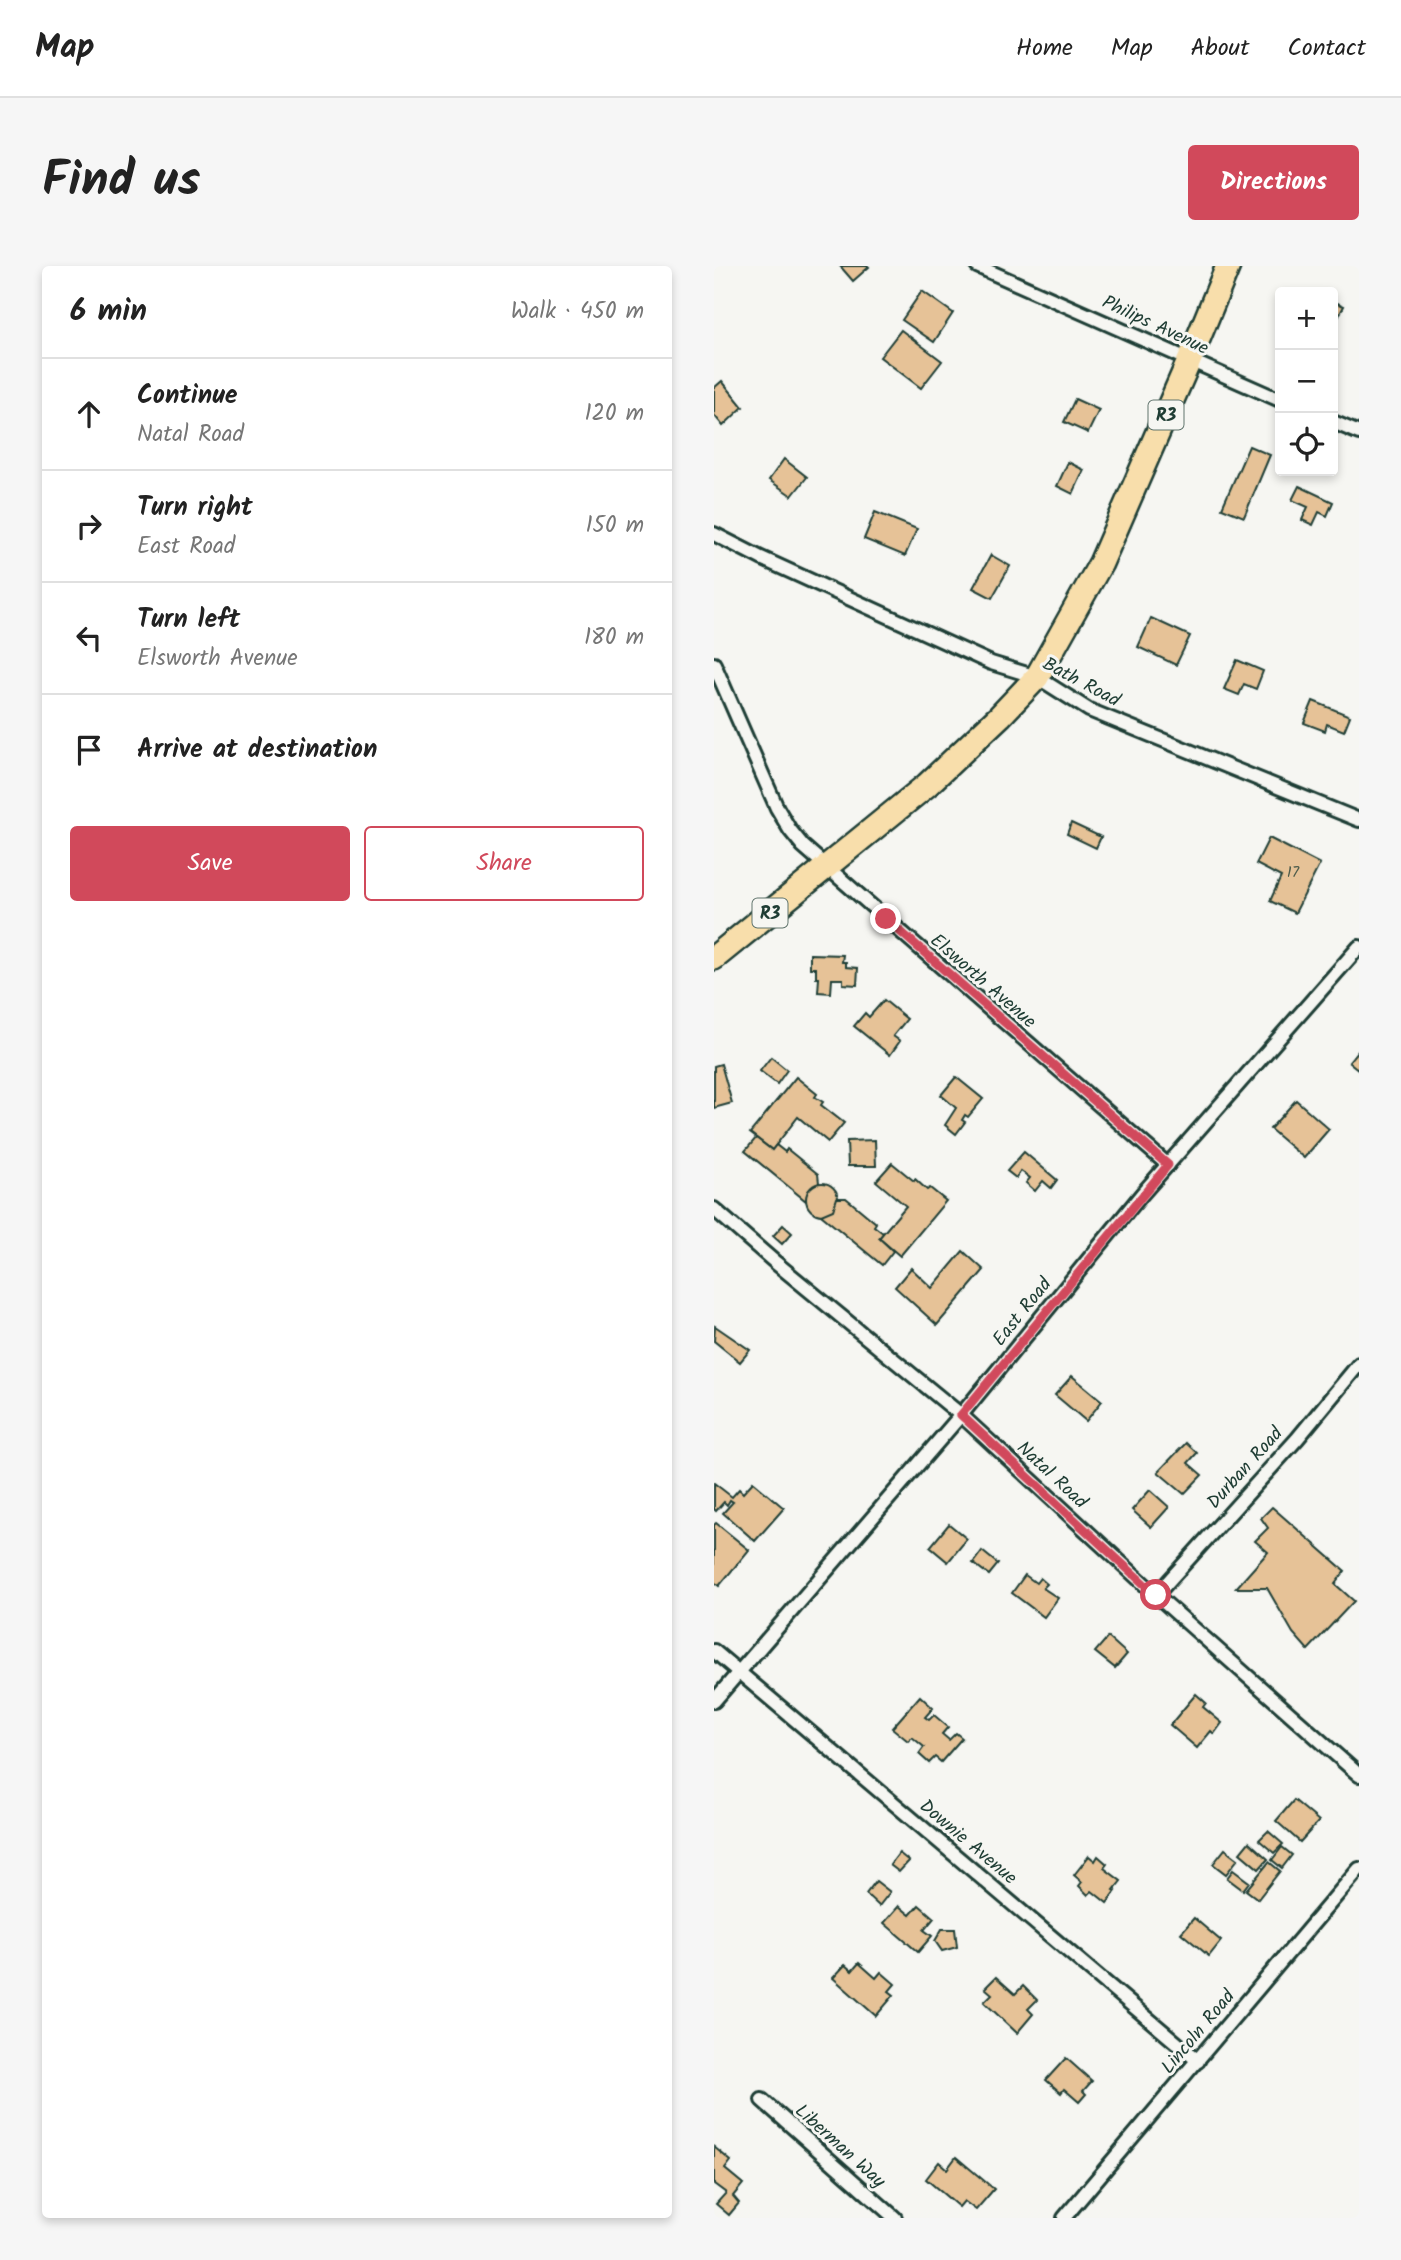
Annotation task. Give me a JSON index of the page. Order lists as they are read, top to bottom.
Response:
{
  "streets": {
    "highway": ["R3"],
    "street": [
      "Philips Avenue",
      "Bath Road",
      "Elsworth Avenue",
      "East Road",
      "Durban Road",
      "Natal Road",
      "Downie Avenue",
      "Lincoln Road",
      "Liberman Way"
    ]
  },
  "crossings": [
    ["Philips Avenue", "R3"],
    ["R3", "Bath Road"],
    ["R3", "Elsworth Avenue"],
    ["Elsworth Avenue", "East Road"],
    ["East Road", "Natal Road"],
    ["East Road", "Downie Avenue"],
    ["Durban Road", "Natal Road"],
    ["Downie Avenue", "Lincoln Road"]
  ],
  "house_numbers": ["17"],
  "page": {
    "header": "Map",
    "nav": [
      "Home",
      "Map",
      "About",
      "Contact"
    ],
    "title": "Find us",
    "buttons": [
      "Directions",
      ["Save", "Share"]
    ],
    "heading": ["6 min", "Walk · 450 m"],
    "map_buttons": ["+", "−"],
    "list": [
      ["Continue", "Natal Road", "120 m"],
      ["Turn right", "East Road", "150 m"],
      ["Turn left", "Elsworth Avenue", "180 m"],
      "Arrive at destination"
    ]
  }
}
